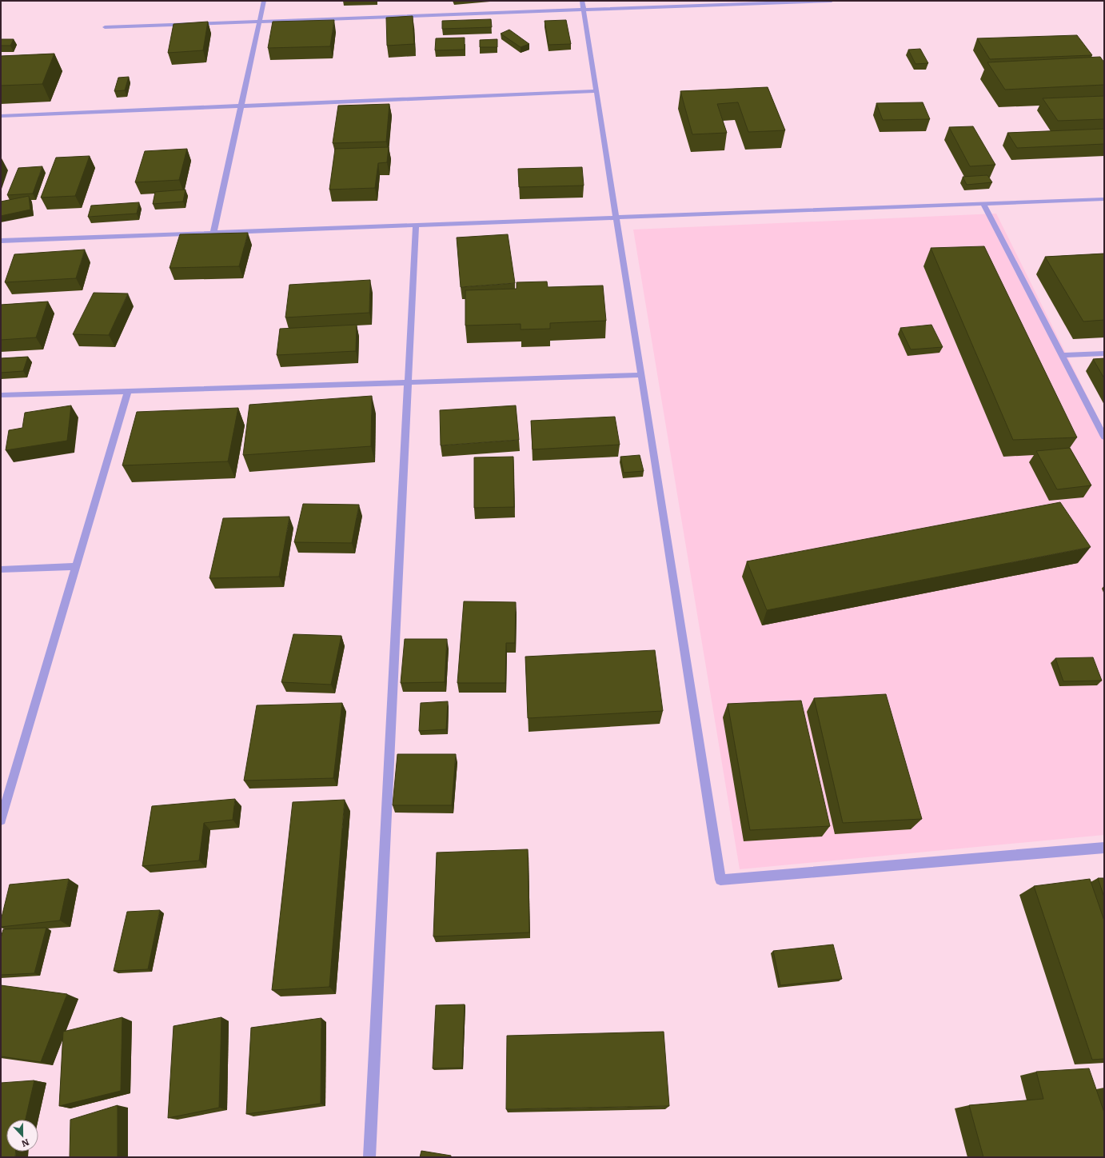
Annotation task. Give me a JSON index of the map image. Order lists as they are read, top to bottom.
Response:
{
  "north": "bottom"
}
